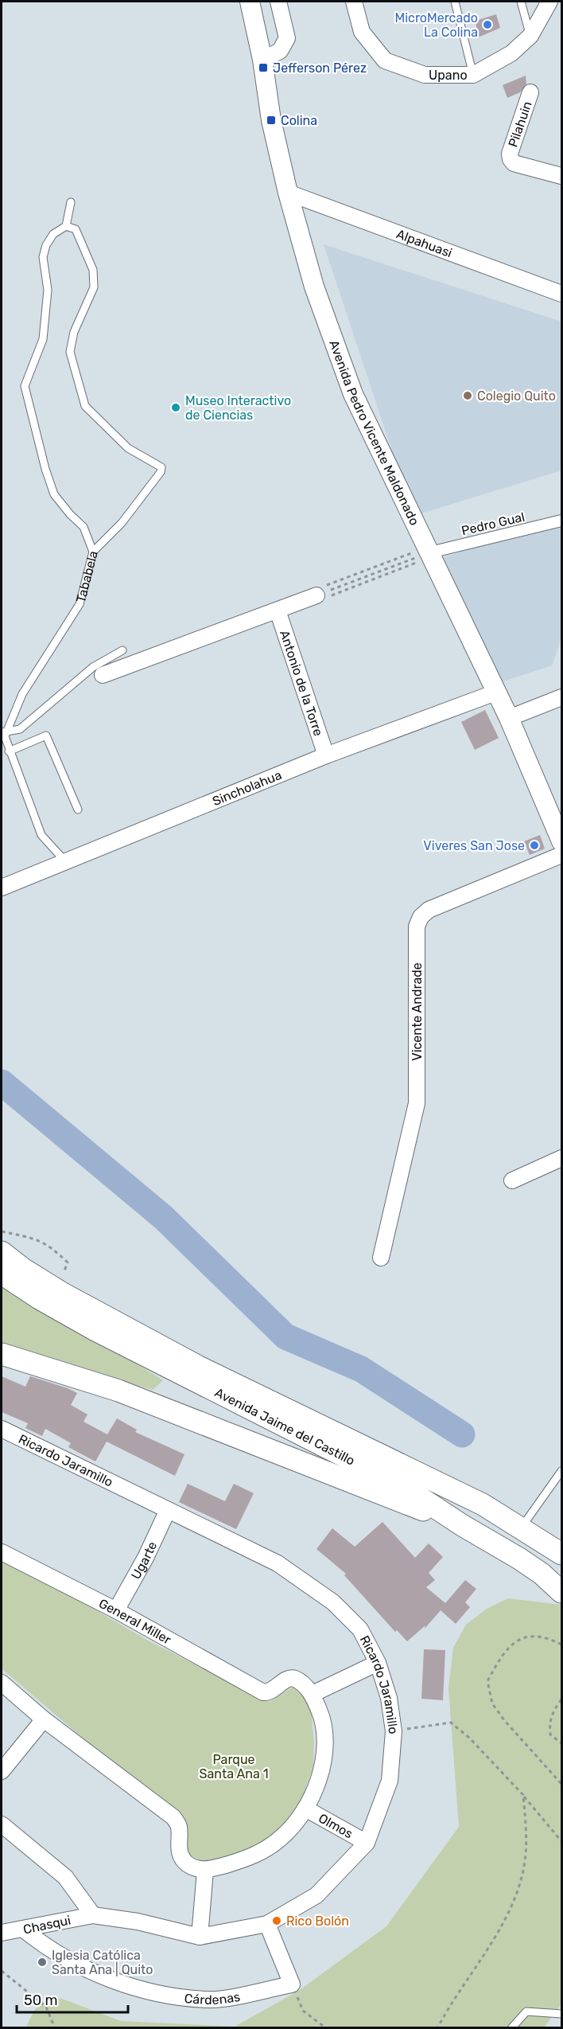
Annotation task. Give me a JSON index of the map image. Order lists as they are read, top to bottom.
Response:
{
  "streets": {
    "main road": ["Avenida Jaime del Castillo"],
    "street": [
      "Upano",
      "Pilahuin",
      "Alpahuasi",
      "Avenida Pedro Vicente Maldonado",
      "Pedro Gual",
      "Antonio de la Torre",
      "Sincholahua",
      "Vicente Andrade",
      "Ricardo Jaramillo",
      "Ugarte",
      "General Miller",
      "Olmos",
      "Chasqui",
      "Cárdenas"
    ],
    "lane": ["Tababela"]
  },
  "crossings": [
    ["Alpahuasi", "Avenida Pedro Vicente Maldonado"],
    ["Avenida Pedro Vicente Maldonado", "Pedro Gual"],
    ["Avenida Pedro Vicente Maldonado", "Sincholahua"],
    ["Antonio de la Torre", "Sincholahua"],
    ["Ricardo Jaramillo", "Ugarte"],
    ["Ricardo Jaramillo", "Olmos"],
    ["Ricardo Jaramillo", "Chasqui"],
    ["Ugarte", "General Miller"],
    ["Chasqui", "Cárdenas"]
  ],
  "parks": ["Parque Santa Ana 1"],
  "places": {
    "other": [
      "MicroMercado La Colina",
      "Colegio Quito",
      "Museo Interactivo de Ciencias",
      "Viveres San Jose",
      "Rico Bolón",
      "Iglesia Católica Santa Ana | Quito"
    ],
    "transit": ["Jefferson Pérez", "Colina"]
  },
  "scale_bar": "50 m"
}
